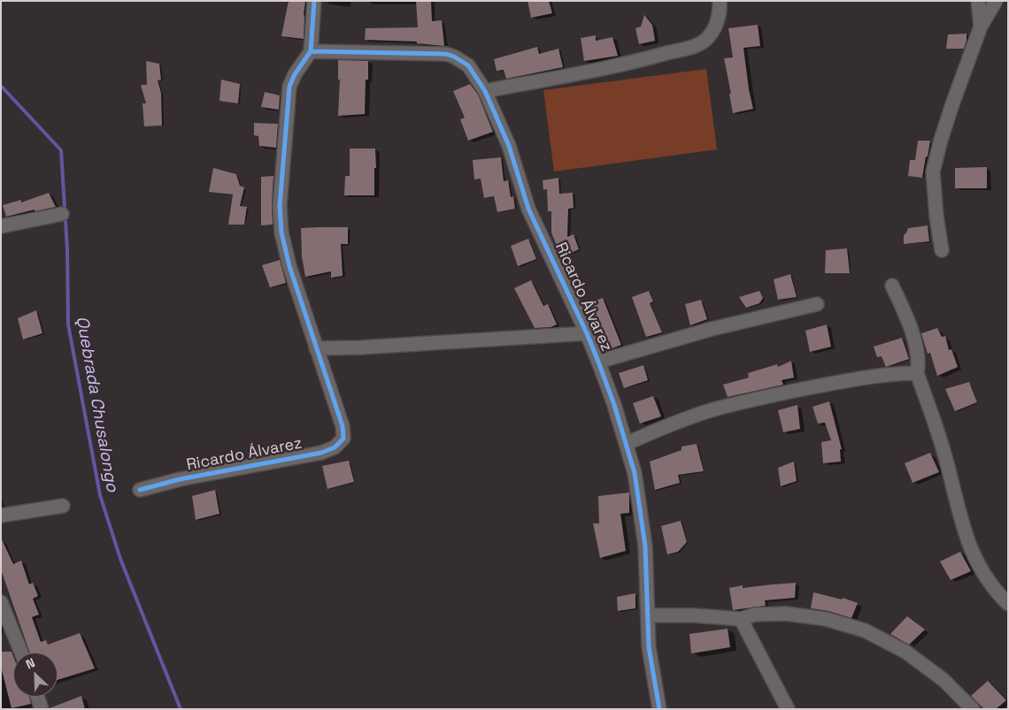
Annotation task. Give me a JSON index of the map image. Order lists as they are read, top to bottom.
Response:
{
  "streets": {
    "street": ["Ricardo Álvarez"]
  },
  "water": ["Quebrada Chusalongo"],
  "north": "top left"
}
